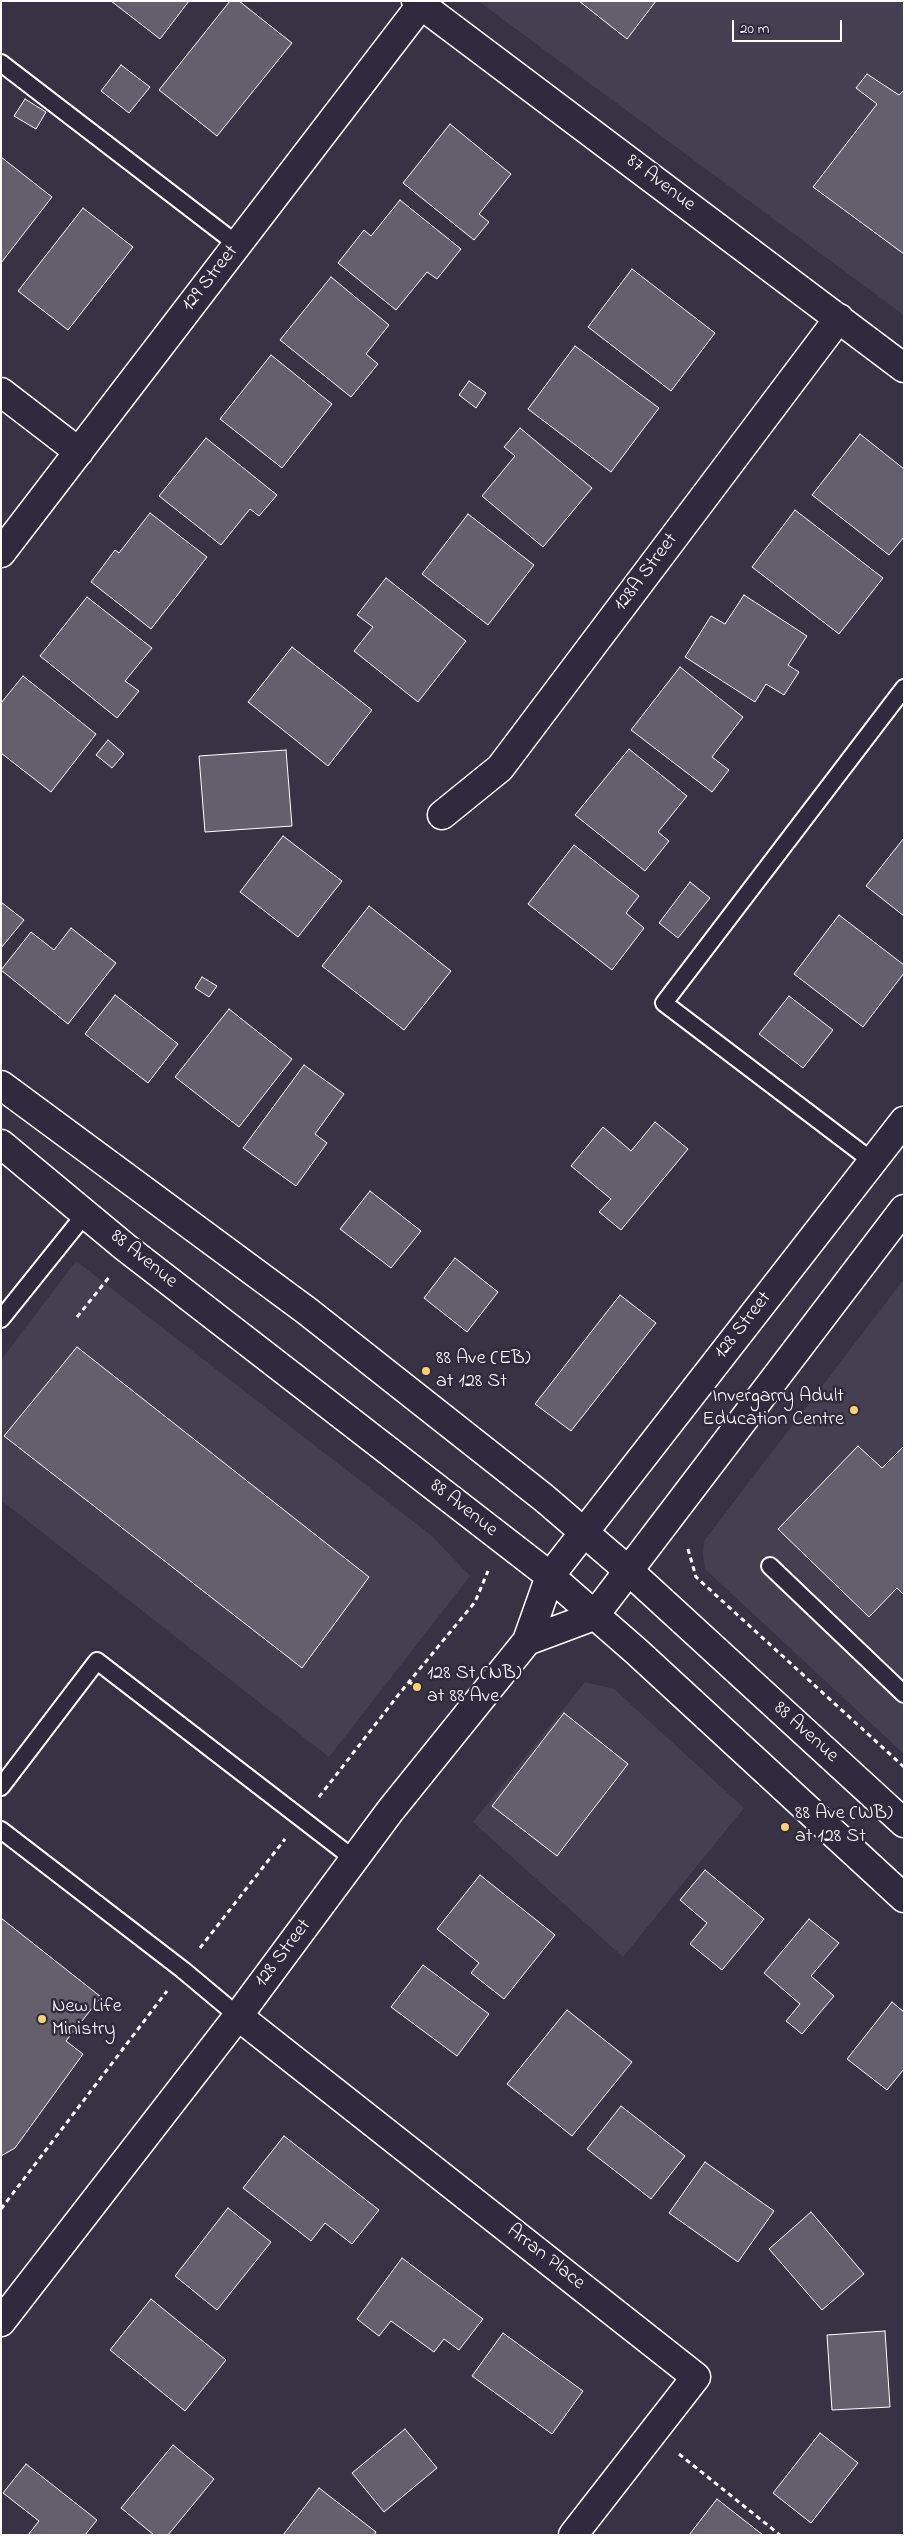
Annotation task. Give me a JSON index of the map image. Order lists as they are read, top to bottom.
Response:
{
  "streets": {
    "main road": [
      "87 Avenue",
      "129 Street",
      "128A Street",
      "88 Avenue",
      "128 Street",
      "Arran Place"
    ]
  },
  "crossings": [
    ["87 Avenue", "129 Street"],
    ["87 Avenue", "128A Street"],
    ["88 Avenue", "128 Street"],
    ["128 Street", "Arran Place"]
  ],
  "places": [
    "88 Ave (EB) at 128 St",
    "Invergarry Adult Education Centre",
    "128 St (NB) at 88 Ave",
    "88 Ave (WB) at 128 St",
    "New Life Ministry"
  ],
  "scale_bar": "20 m"
}
